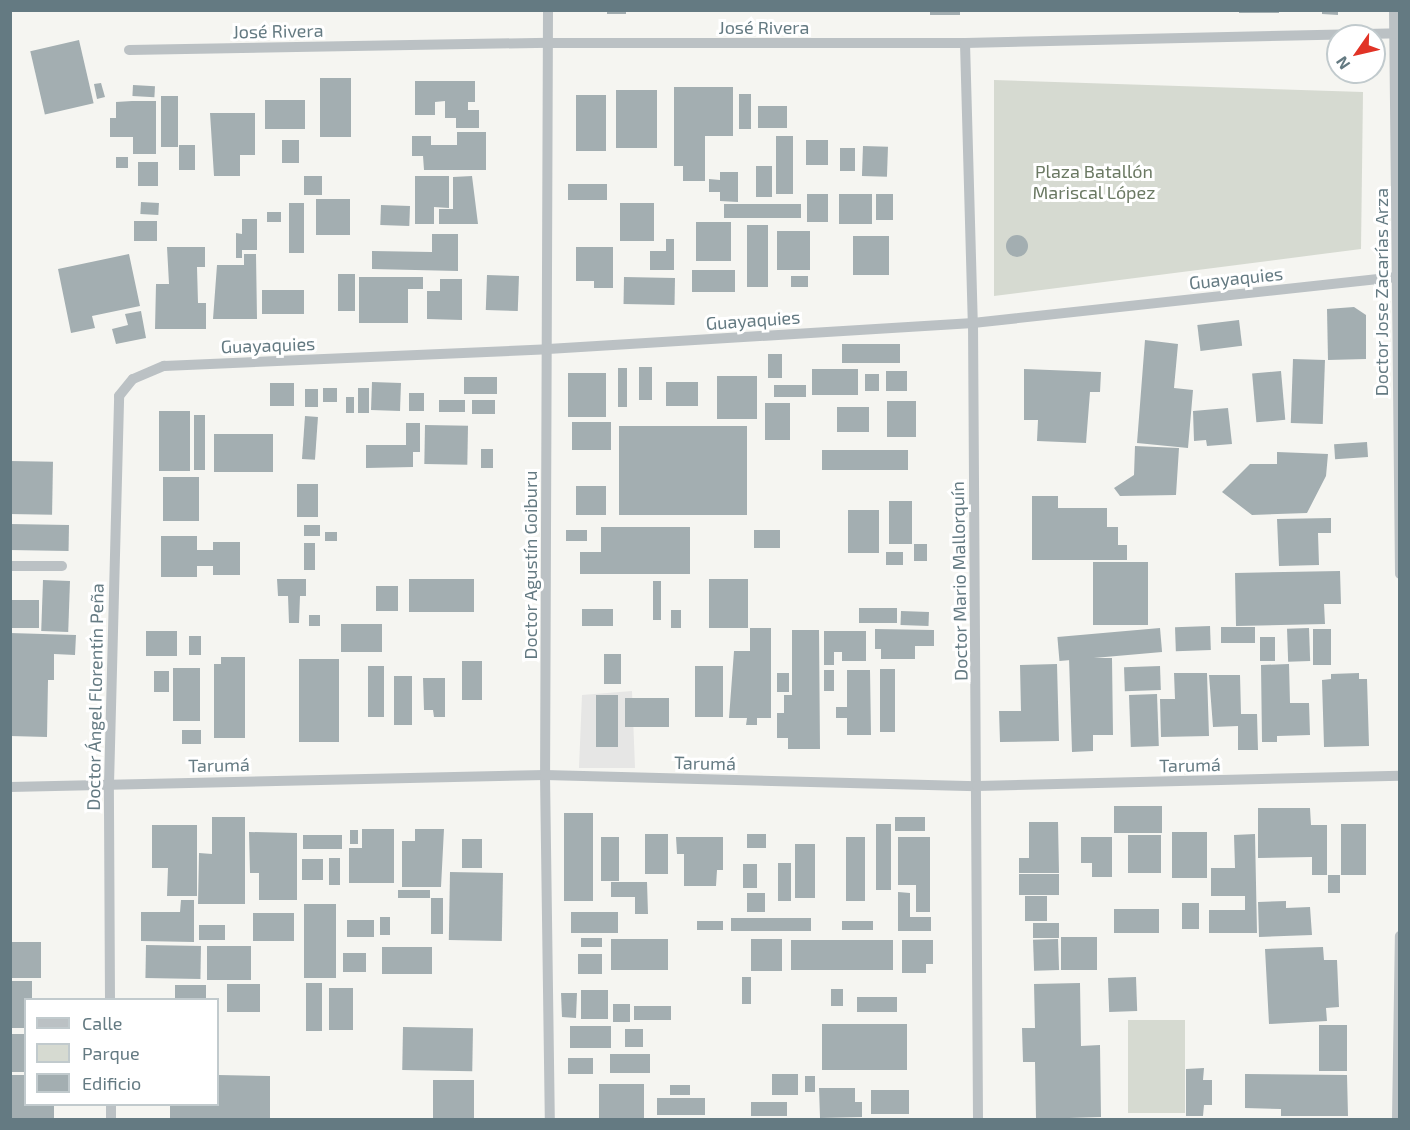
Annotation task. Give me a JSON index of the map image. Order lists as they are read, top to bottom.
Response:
{
  "streets": {
    "street": [
      "José Rivera",
      "Guayaquies",
      "Doctor Jose Zacarías Arza",
      "Doctor Agustín Goiburu",
      "Doctor Mario Mallorquín",
      "Doctor Ángel Florentín Peña",
      "Tarumá"
    ]
  },
  "crossings": [
    ["José Rivera", "Doctor Jose Zacarías Arza"],
    ["José Rivera", "Doctor Agustín Goiburu"],
    ["José Rivera", "Doctor Mario Mallorquín"],
    ["Guayaquies", "Doctor Jose Zacarías Arza"],
    ["Guayaquies", "Doctor Agustín Goiburu"],
    ["Guayaquies", "Doctor Mario Mallorquín"],
    ["Guayaquies", "Doctor Ángel Florentín Peña"],
    ["Doctor Agustín Goiburu", "Tarumá"],
    ["Doctor Mario Mallorquín", "Tarumá"],
    ["Doctor Ángel Florentín Peña", "Tarumá"]
  ],
  "parks": ["Plaza Batallón Mariscal López"],
  "legend": ["Calle", "Parque", "Edificio"],
  "north": "bottom left"
}
